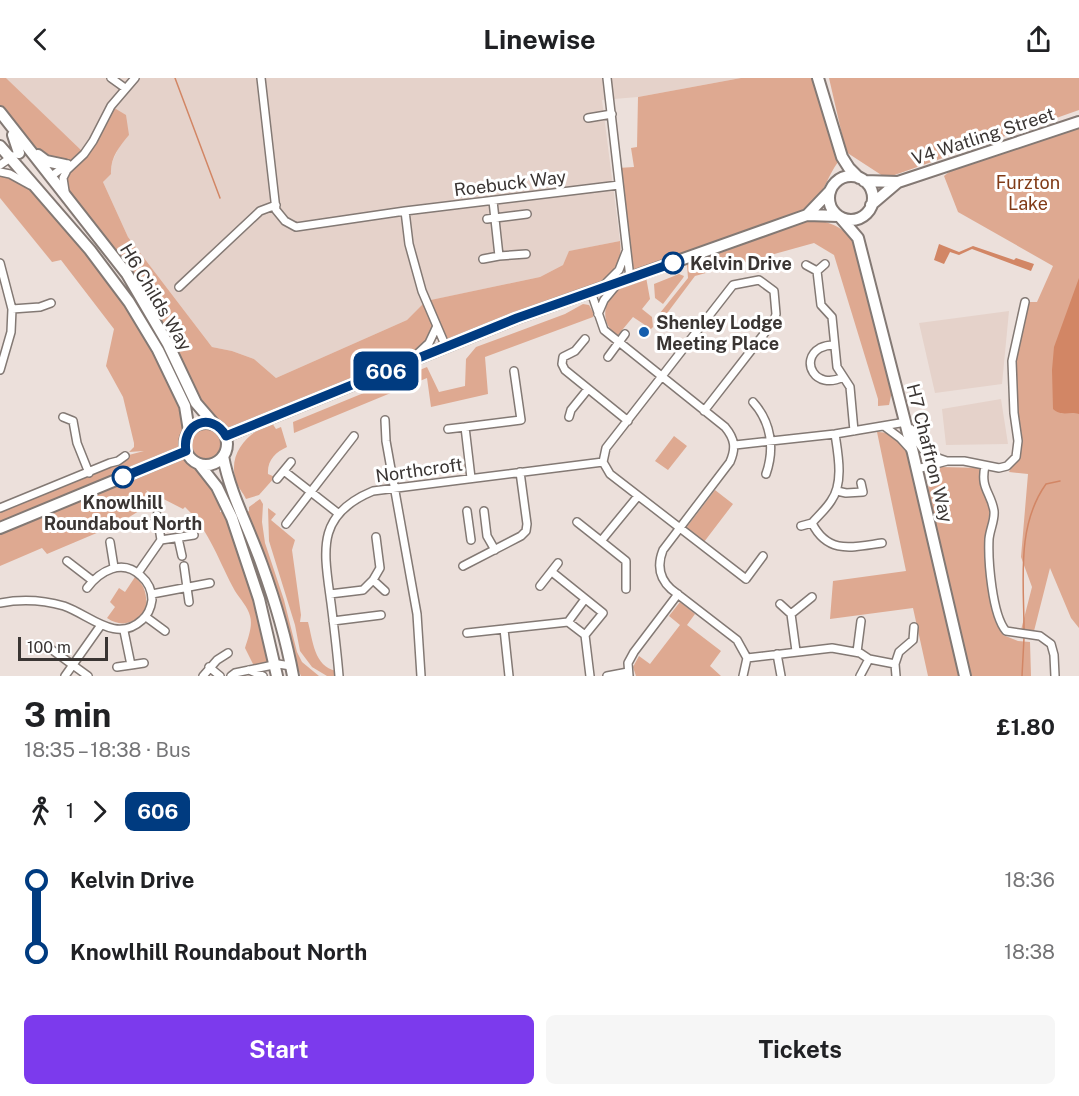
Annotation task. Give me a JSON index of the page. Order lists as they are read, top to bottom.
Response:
{
  "streets": {
    "street": [
      "V4 Watling Street",
      "Roebuck Way",
      "H6 Childs Way",
      "H7 Chaffron Way",
      "Northcroft"
    ]
  },
  "crossings": [
    ["V4 Watling Street", "H7 Chaffron Way"]
  ],
  "parks": ["Furzton Lake"],
  "places": ["Kelvin Drive", "Shenley Lodge Meeting Place", "Knowlhill Roundabout North"],
  "lines": ["bus line 606"],
  "scale_bar": "100 m",
  "page": {
    "header": "Linewise",
    "on_map": "606",
    "scale": "100 m",
    "heading": ["3 min", "18:35 – 18:38 · Bus", "£1.80"],
    "legs": ["1", "606"],
    "list": [
      {
        "name": "Kelvin Drive",
        "value": "18:36"
      },
      {
        "name": "Knowlhill Roundabout North",
        "value": "18:38"
      }
    ],
    "buttons": ["Start", "Tickets"]
  }
}
